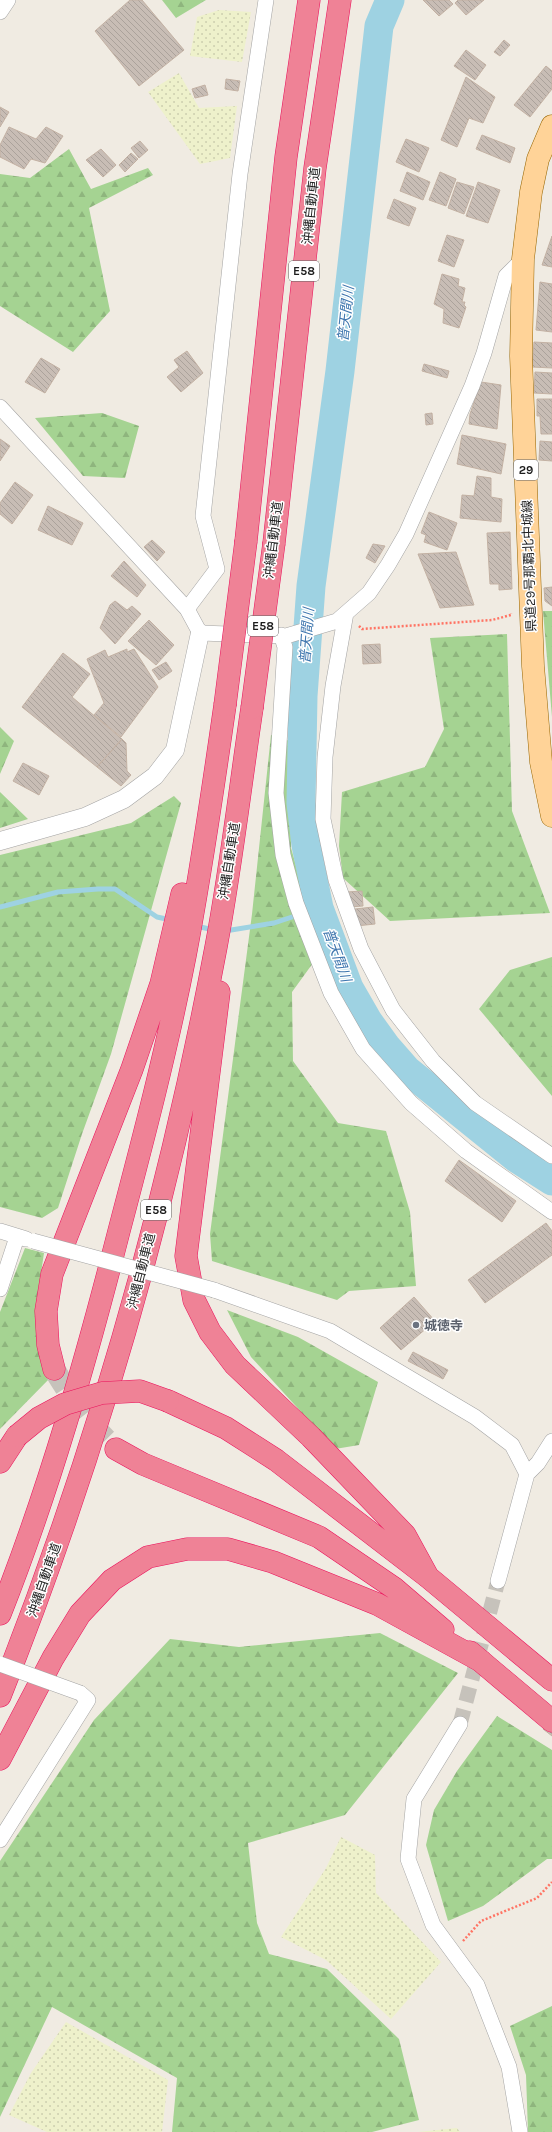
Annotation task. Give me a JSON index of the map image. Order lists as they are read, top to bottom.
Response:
{
  "streets": {
    "highway": ["沖縄自動車道", "E58"],
    "main road": ["29", "県道29号那覇北中城線"]
  },
  "water": ["普天間川"],
  "places": ["城徳寺"]
}
